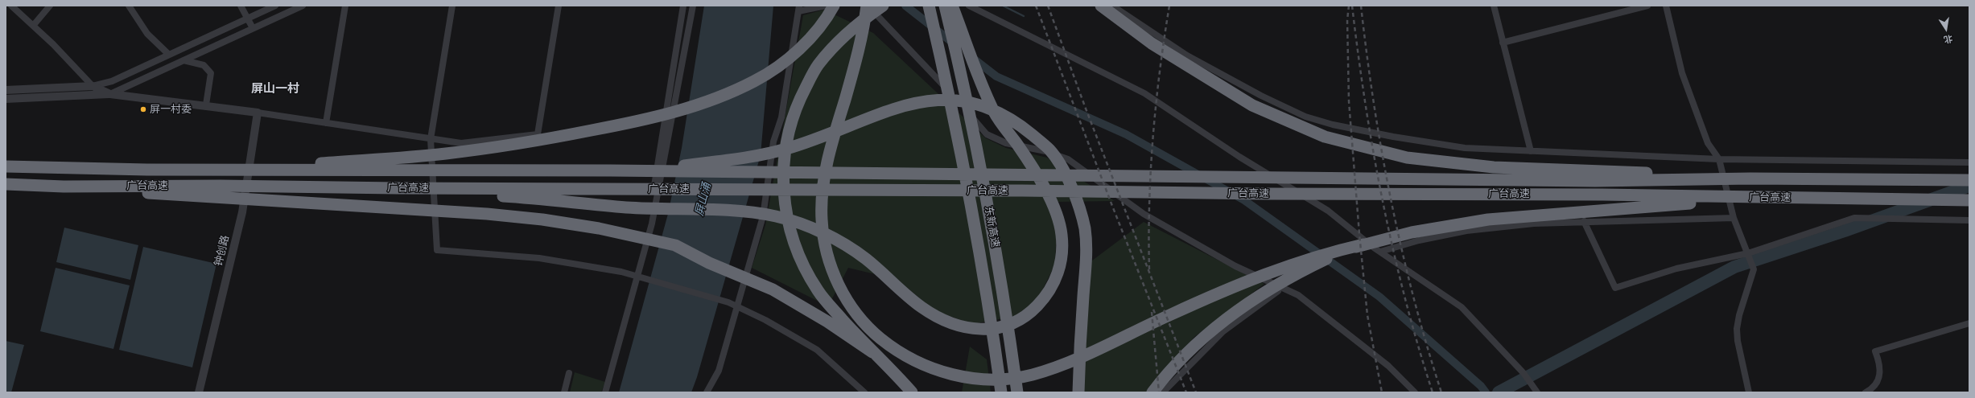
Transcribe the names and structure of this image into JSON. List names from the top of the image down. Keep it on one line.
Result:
{"streets":{"highway":["广台高速","东新高速"],"street":["钟创路"]},"districts":["屏山一村"],"water":["屏山涌"],"places":["屏一村委"],"north":"bottom"}
